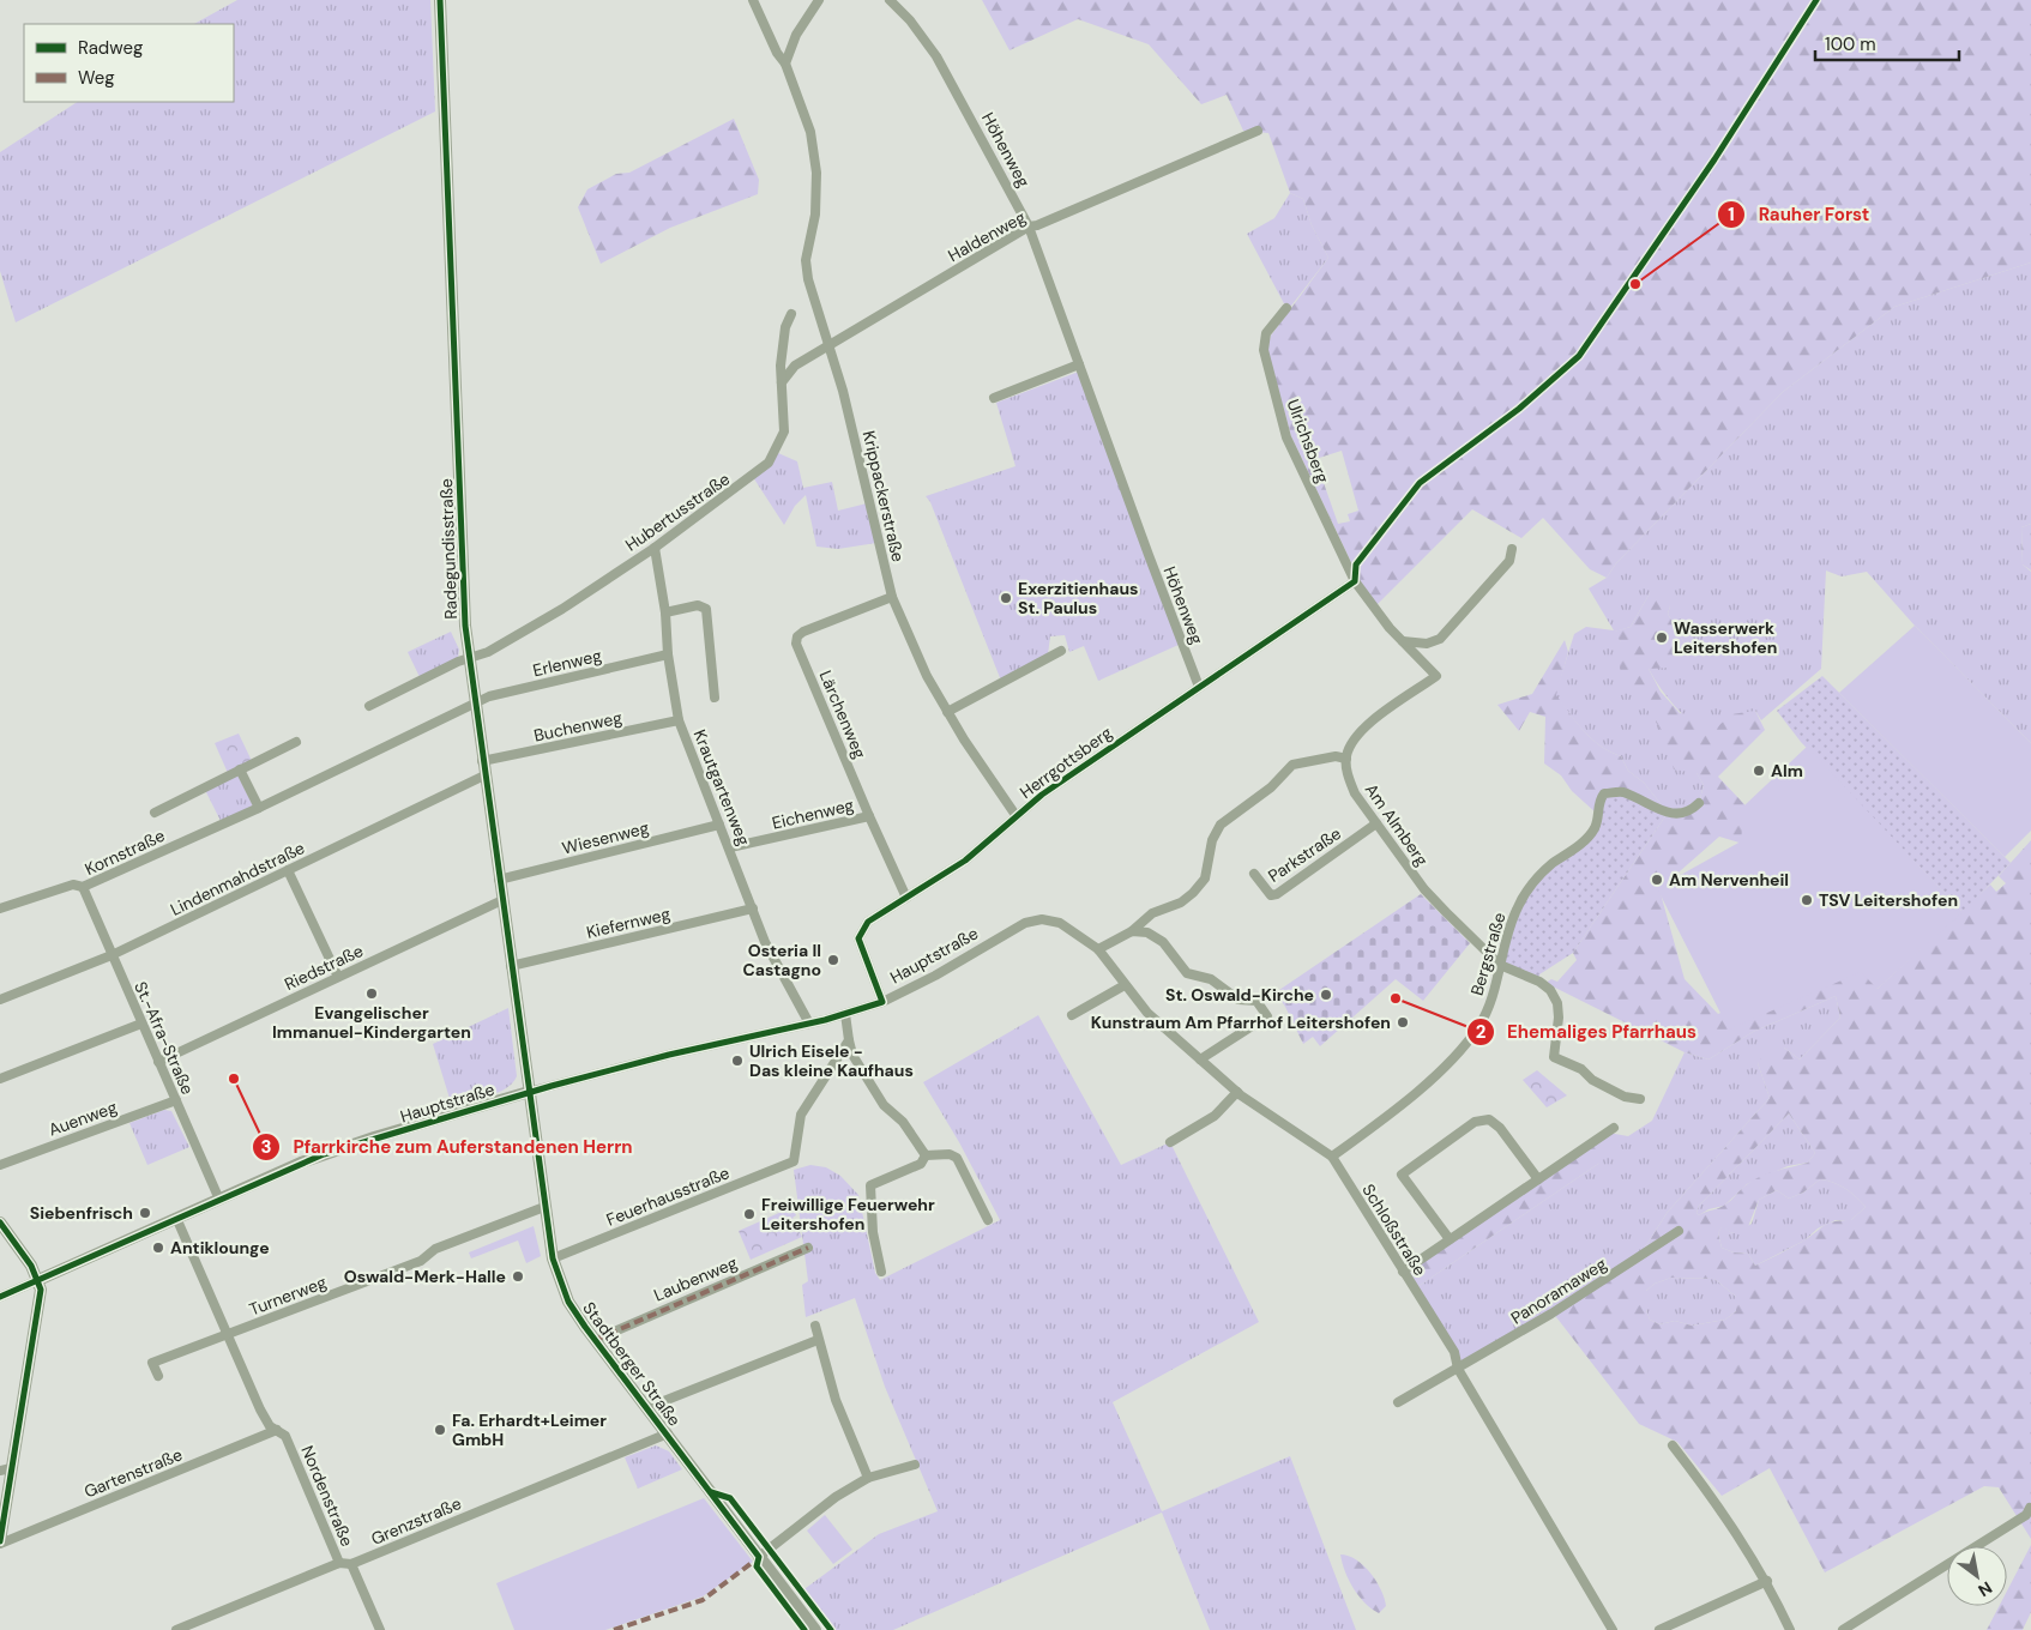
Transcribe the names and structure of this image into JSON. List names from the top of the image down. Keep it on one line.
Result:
{"streets":{"street":["Höhenweg","Haldenweg","Ulrichsberg","Krippackerstraße","Hubertusstraße","Radegundisstraße","Erlenweg","Lärchenweg","Buchenweg","Herrgottsberg","Krautgartenweg","Eichenweg","Am Almberg","Wiesenweg","Kornstraße","Parkstraße","Lindenmahdstraße","Kiefernweg","Bergstraße","Hauptstraße","Riedstraße","St.-Afra-Straße","Auenweg","Feuerhausstraße","Schloßstraße","Laubenweg","Panoramaweg","Turnerweg","Stadtberger Straße","Gartenstraße","Nordenstraße","Grenzstraße"]},"crossings":[["Höhenweg","Haldenweg"],["Höhenweg","Herrgottsberg"],["Haldenweg","Krippackerstraße"],["Haldenweg","Hubertusstraße"],["Ulrichsberg","Herrgottsberg"],["Krippackerstraße","Lärchenweg"],["Krippackerstraße","Herrgottsberg"],["Hubertusstraße","Radegundisstraße"],["Hubertusstraße","Krautgartenweg"],["Radegundisstraße","Erlenweg"],["Radegundisstraße","Buchenweg"],["Radegundisstraße","Wiesenweg"],["Radegundisstraße","Kornstraße"],["Radegundisstraße","Lindenmahdstraße"],["Radegundisstraße","Kiefernweg"],["Radegundisstraße","Hauptstraße"],["Radegundisstraße","Riedstraße"],["Radegundisstraße","Stadtberger Straße"],["Erlenweg","Krautgartenweg"],["Erlenweg","Kornstraße"],["Lärchenweg","Herrgottsberg"],["Lärchenweg","Eichenweg"],["Buchenweg","Krautgartenweg"],["Herrgottsberg","Hauptstraße"],["Krautgartenweg","Eichenweg"],["Krautgartenweg","Wiesenweg"],["Krautgartenweg","Kiefernweg"],["Krautgartenweg","Hauptstraße"],["Am Almberg","Parkstraße"],["Am Almberg","Bergstraße"],["Kornstraße","St.-Afra-Straße"],["Lindenmahdstraße","St.-Afra-Straße"],["Bergstraße","Schloßstraße"],["Hauptstraße","St.-Afra-Straße"],["Hauptstraße","Schloßstraße"],["Hauptstraße","Stadtberger Straße"],["Hauptstraße","Nordenstraße"],["Riedstraße","St.-Afra-Straße"],["St.-Afra-Straße","Auenweg"],["Feuerhausstraße","Stadtberger Straße"],["Schloßstraße","Panoramaweg"],["Laubenweg","Stadtberger Straße"],["Turnerweg","Stadtberger Straße"],["Turnerweg","Nordenstraße"],["Stadtberger Straße","Grenzstraße"],["Gartenstraße","Nordenstraße"],["Nordenstraße","Grenzstraße"]],"places":["Rauher Forst","Exerzitienhaus St. Paulus","Wasserwerk Leitershofen","Alm","Am Nervenheil","TSV Leitershofen","Osteria Il Castagno","Evangelischer Immanuel-Kindergarten","St. Oswald-Kirche","Ehemaliges Pfarrhaus","Kunstraum Am Pfarrhof Leitershofen","Ulrich Eisele - Das kleine Kaufhaus","Pfarrkirche zum Auferstandenen Herrn","Siebenfrisch","Freiwillige Feuerwehr Leitershofen","Antiklounge","Oswald-Merk-Halle","Fa. Erhardt+Leimer GmbH"],"legend":["Radweg","Weg"],"scale_bar":"100 m","north":"bottom right"}
